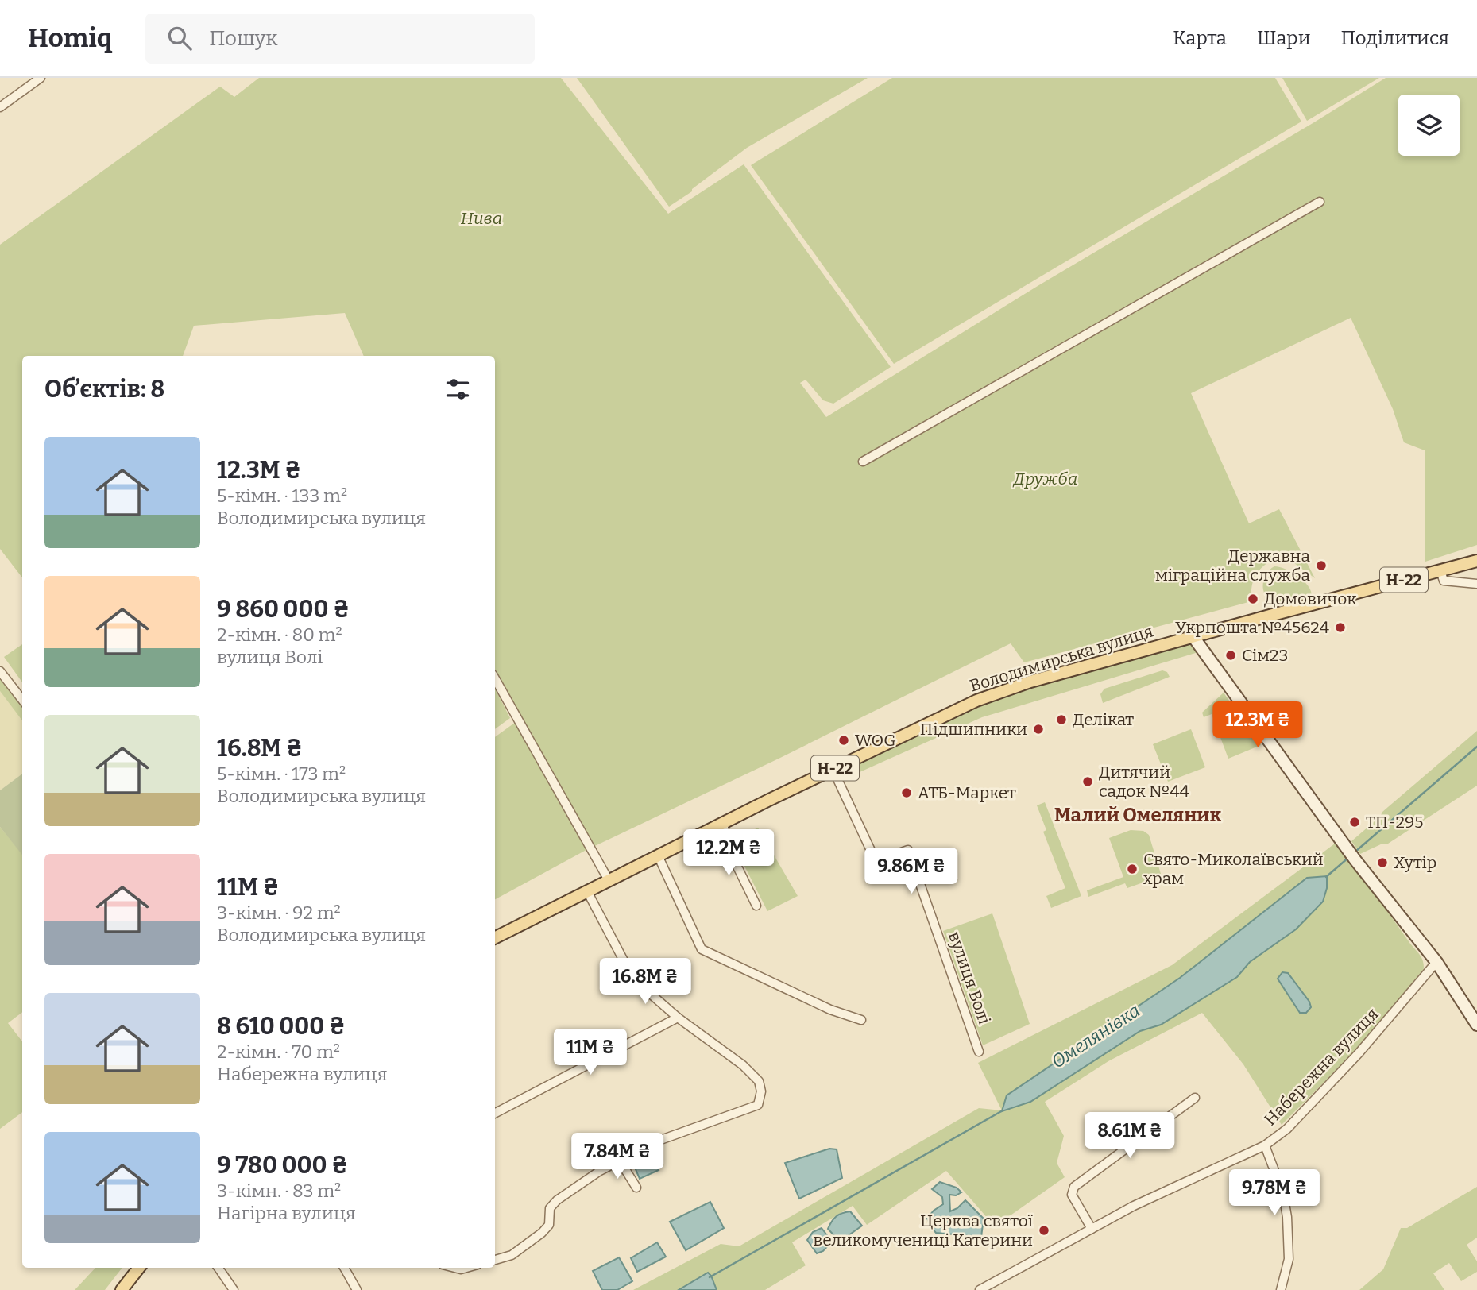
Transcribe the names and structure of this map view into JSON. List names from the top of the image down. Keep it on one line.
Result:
{"streets":{"main road":["Н-22","Володимирська вулиця"],"street":["вулиця Волі","Набережна вулиця"]},"crossings":[["Володимирська вулиця","вулиця Волі"]],"districts":["Малий Омеляник"],"water":["Омелянівка"],"parks":["Нива","Дружба"],"places":["Державна міграційна служба","Домовичок","Укрпошта №45624","Сім23","Делікат","Підшипники","WOG","Дитячий садок №44","АТБ-Маркет","ТП-295","Хутір","Свято-Миколаївський храм","Церква святої великомучениці Катерини"],"page":{"header":"Homiq","search":"Пошук","nav":["Карта","Шари","Поділитися"],"heading":"Об’єктів: 8","list":[{"name":"12.3M ₴","note":"5-кімн. · 133 m² · Володимирська вулиця"},{"name":"9 860 000 ₴","note":"2-кімн. · 80 m² · вулиця Волі"},{"name":"16.8M ₴","note":"5-кімн. · 173 m² · Володимирська вулиця"},{"name":"11M ₴","note":"3-кімн. · 92 m² · Володимирська вулиця"},{"name":"8 610 000 ₴","note":"2-кімн. · 70 m² · Набережна вулиця"},{"name":"9 780 000 ₴","note":"3-кімн. · 83 m² · Нагірна вулиця"}],"price":["12.3M ₴","12.2M ₴","9.86M ₴","16.8M ₴","11M ₴","8.61M ₴","7.84M ₴","9.78M ₴"]}}
